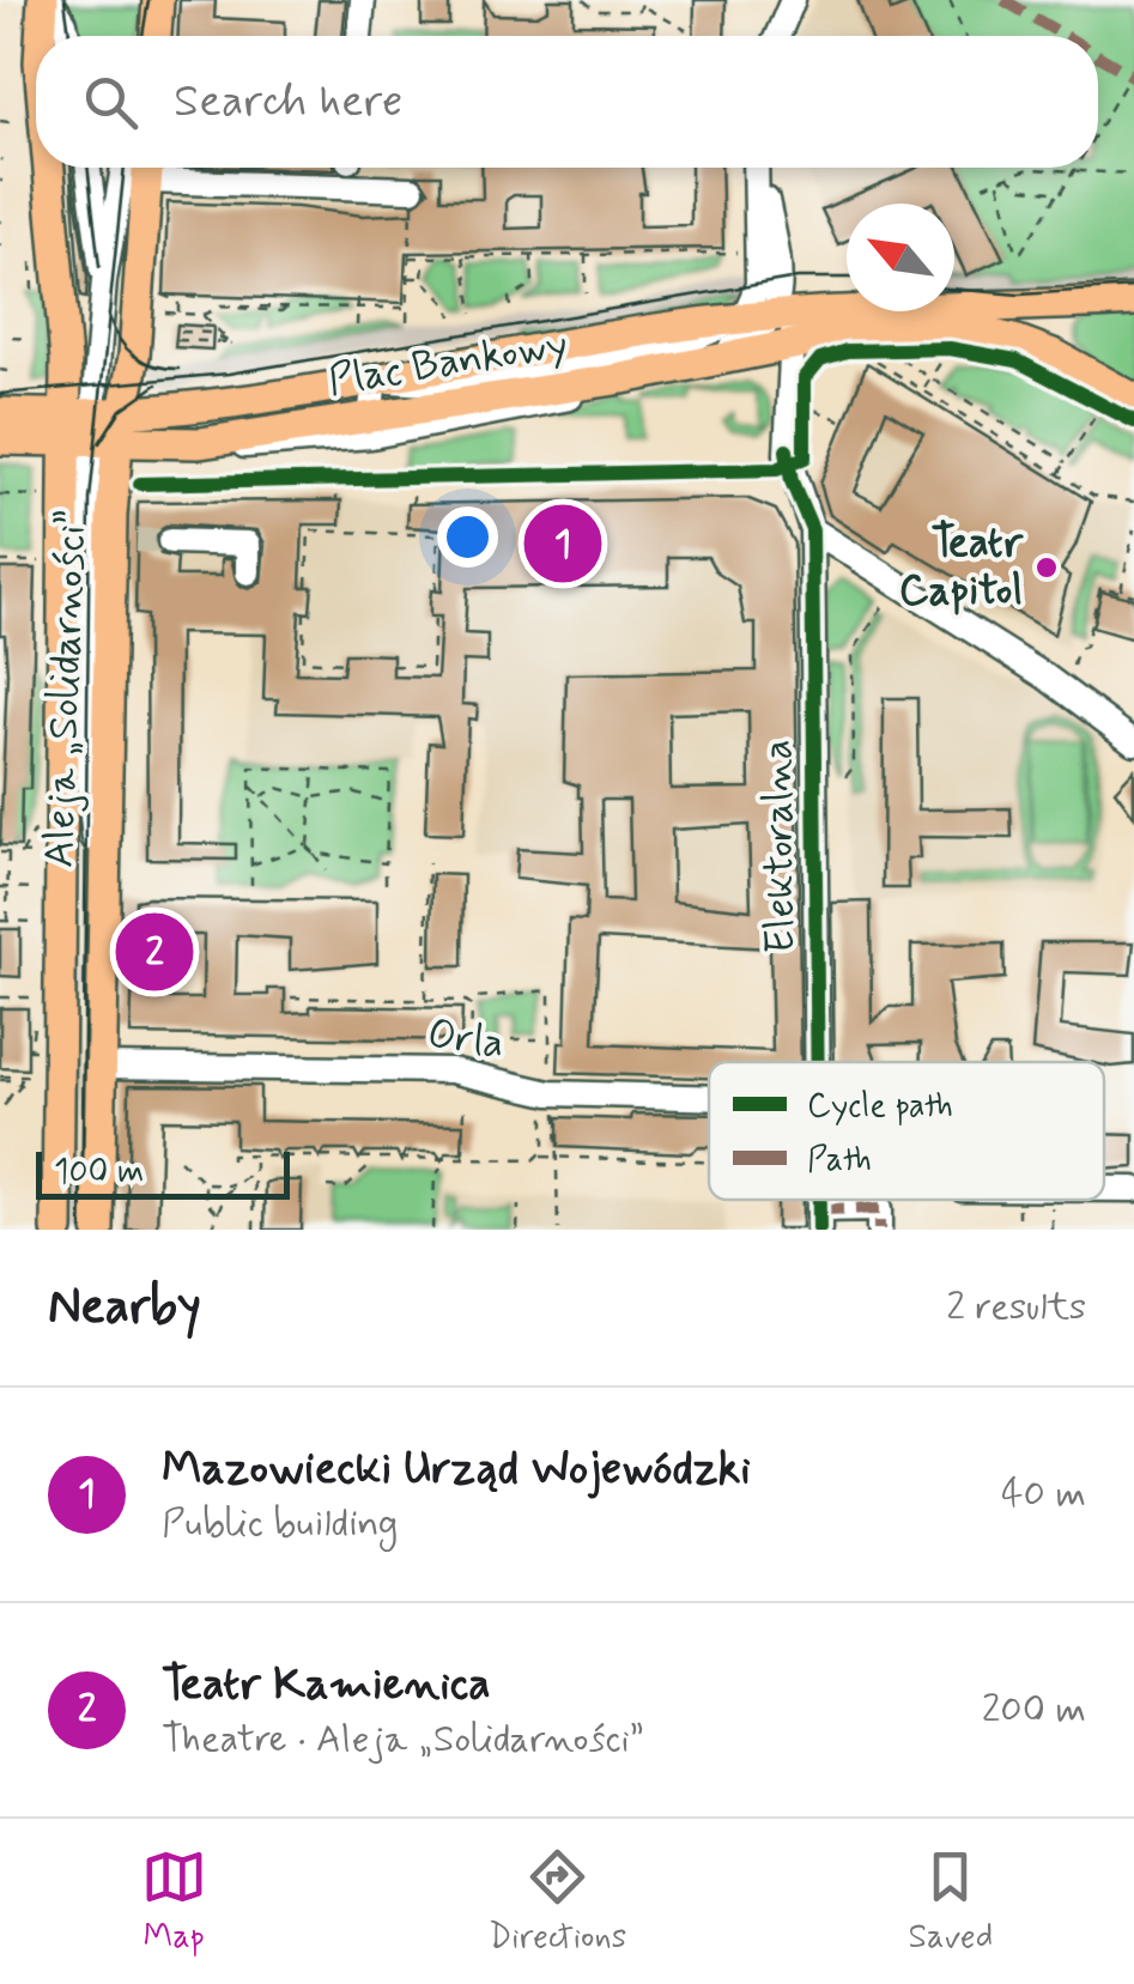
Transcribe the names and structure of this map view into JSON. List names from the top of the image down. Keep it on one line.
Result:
{"streets":{"main road":["Plac Bankowy","Aleja „Solidarności”"],"street":["Elektoralna","Orla"]},"crossings":[["Plac Bankowy","Aleja „Solidarności”"],["Plac Bankowy","Elektoralna"],["Aleja „Solidarności”","Orla"]],"places":["Teatr Capitol"],"legend":["Cycle path","Path"],"scale_bar":"100 m","north":"top left","page":{"search":"Search here","pins":["1","2"],"scale":"100 m","heading":["Nearby","2 results"],"list":[{"mark":"1","name":"Mazowiecki Urząd Wojewódzki","note":"Public building","value":"40 m"},{"mark":"2","name":"Teatr Kamienica","note":"Theatre · Aleja „Solidarności”","value":"200 m"}],"nav":["Map","Directions","Saved"]}}
